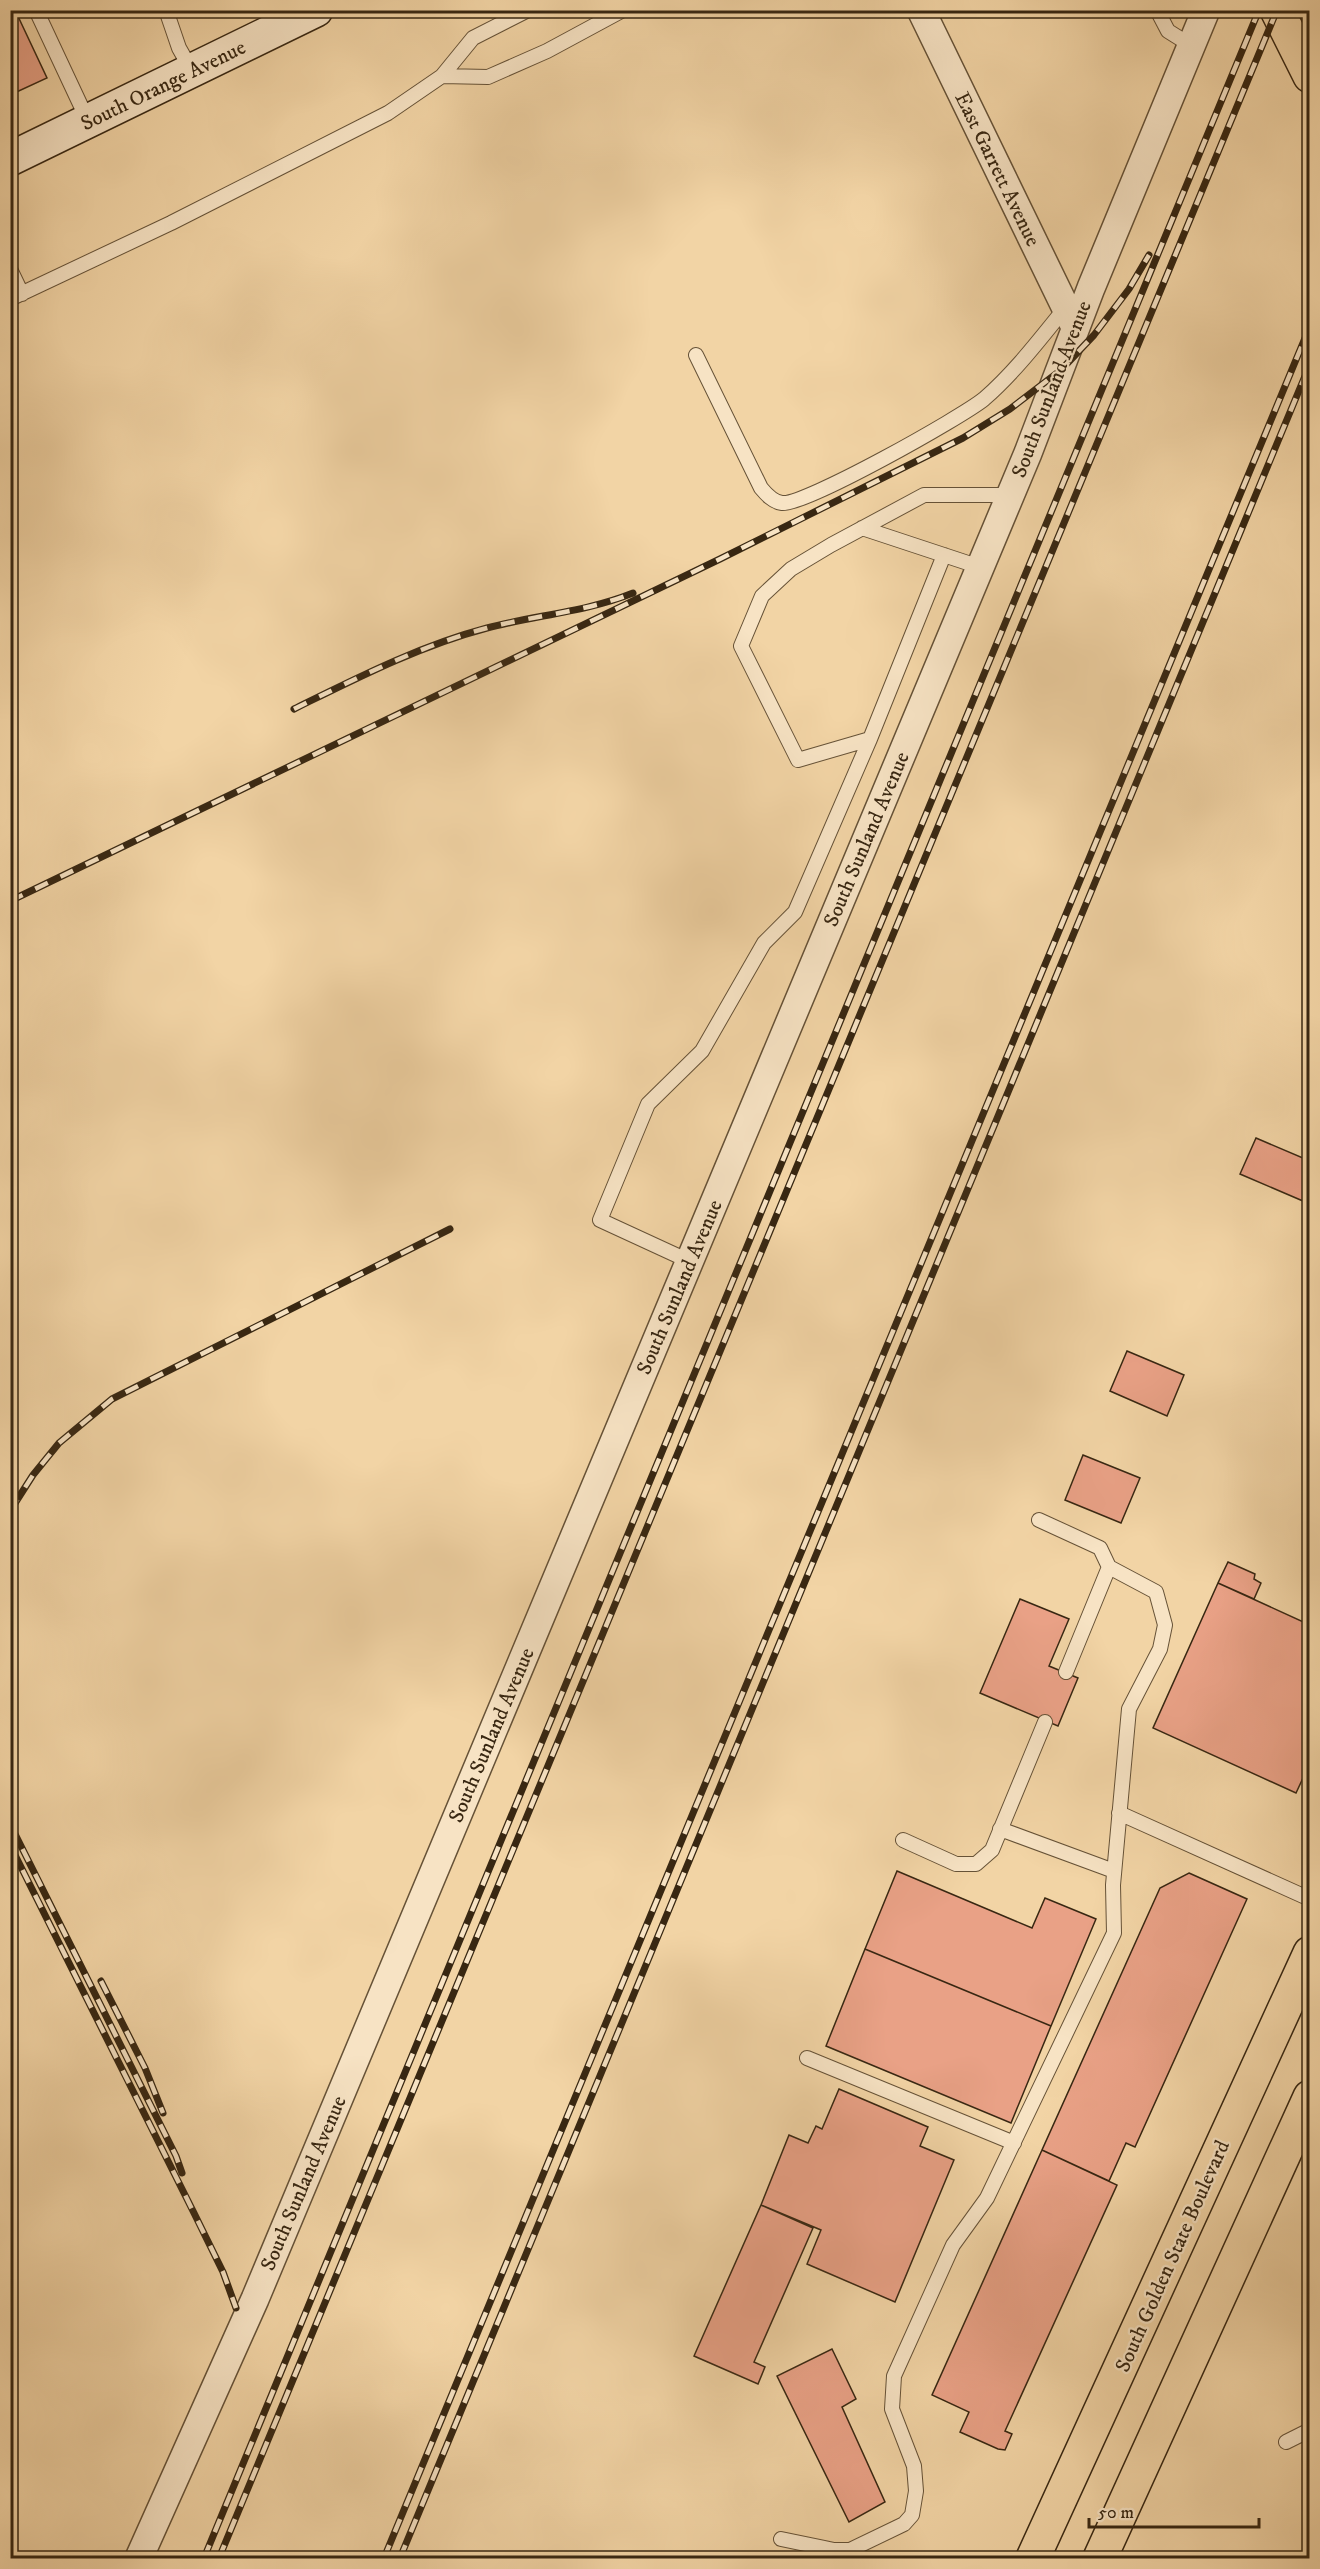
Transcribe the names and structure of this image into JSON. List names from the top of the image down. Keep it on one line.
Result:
{"streets":{"main road":["South Golden State Boulevard"],"street":["South Orange Avenue","East Garrett Avenue","South Sunland Avenue"]},"crossings":[["East Garrett Avenue","South Sunland Avenue"]],"scale_bar":"50 m"}
